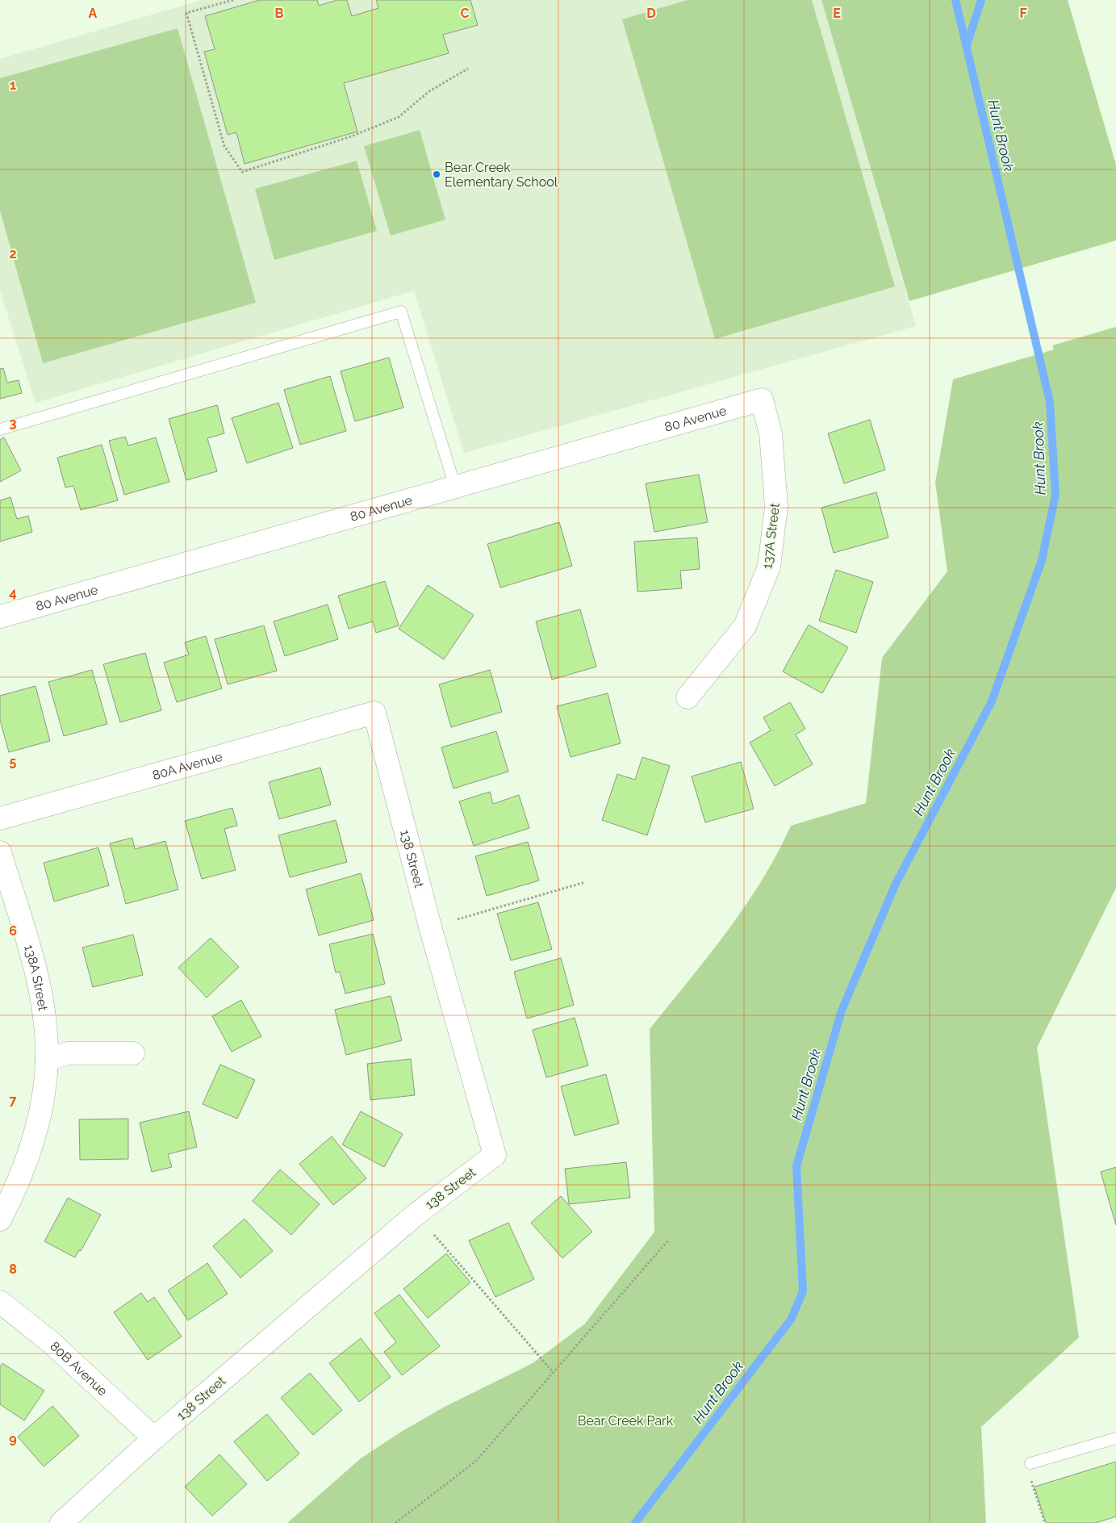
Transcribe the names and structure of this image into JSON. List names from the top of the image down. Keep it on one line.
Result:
{"streets":{"street":["80 Avenue","137A Street","80A Avenue","138 Street","138A Street","80B Avenue"]},"crossings":[["80 Avenue","137A Street"],["80A Avenue","138 Street"],["138 Street","80B Avenue"]],"water":["Hunt Brook"],"parks":["Bear Creek Park"],"places":["Bear Creek Elementary School"],"grid":{"columns":["A","B","C","D","E","F"],"rows":["1","2","3","4","5","6","7","8","9"]}}
